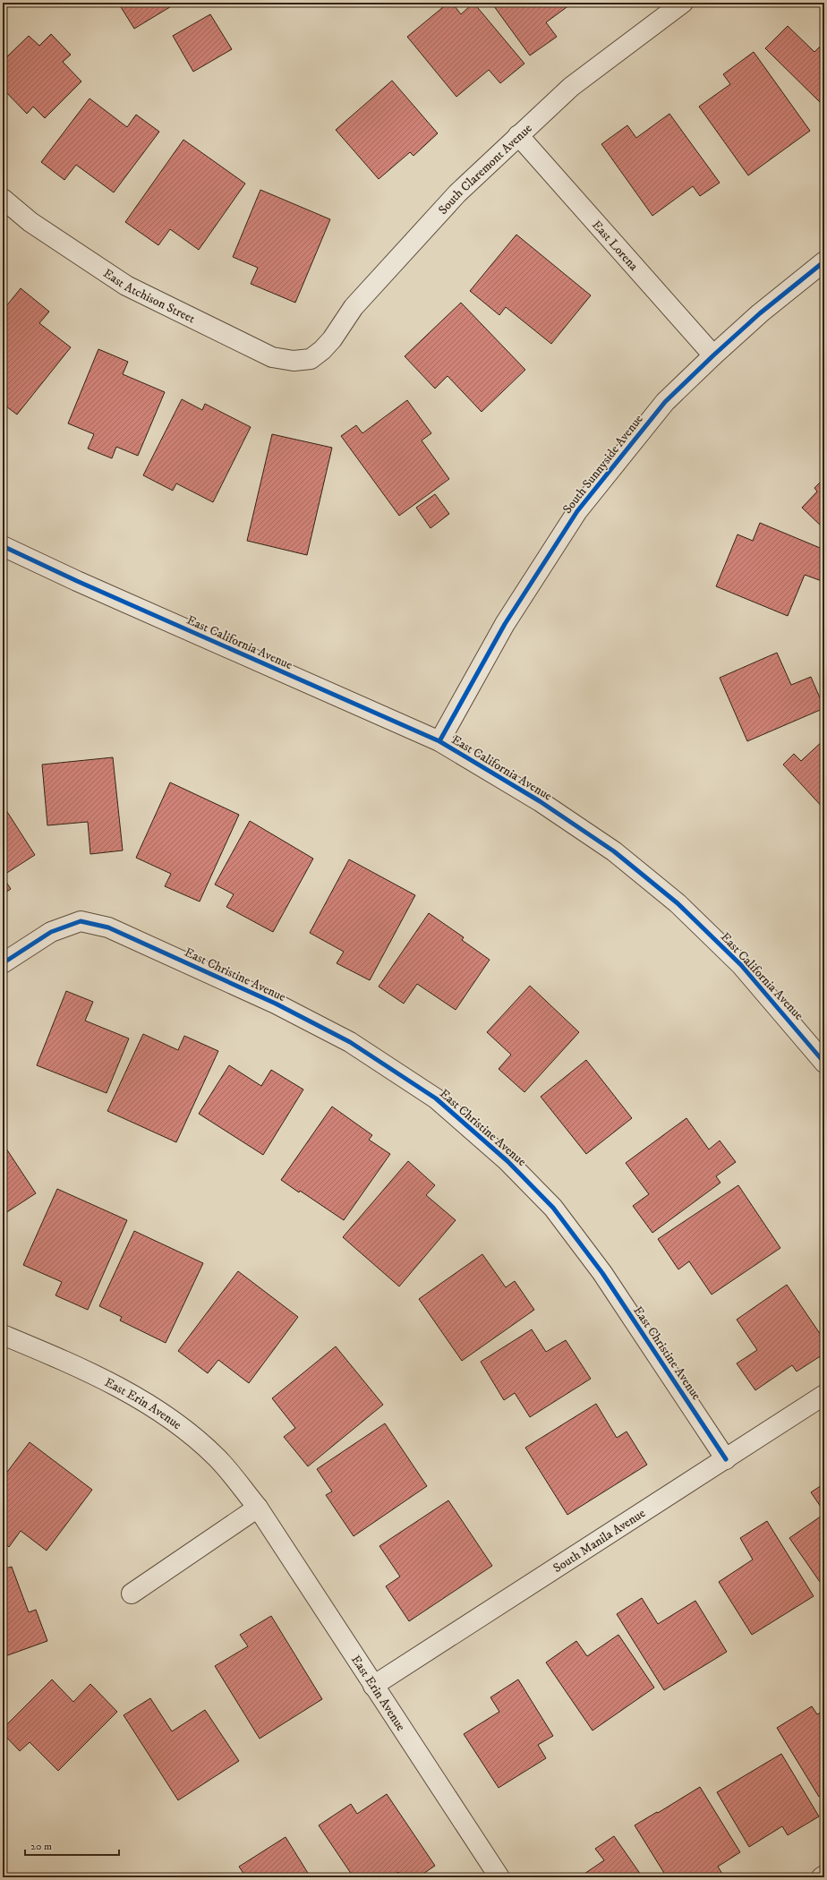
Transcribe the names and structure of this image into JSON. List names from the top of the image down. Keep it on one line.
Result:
{"streets":{"street":["South Claremont Avenue","East Lorena","East Atchison Street","South Sunnyside Avenue","East California Avenue","East Christine Avenue","East Erin Avenue","South Manila Avenue"]},"crossings":[["South Claremont Avenue","East Lorena"],["South Claremont Avenue","East Atchison Street"],["East Lorena","South Sunnyside Avenue"],["South Sunnyside Avenue","East California Avenue"],["East Christine Avenue","South Manila Avenue"],["East Erin Avenue","South Manila Avenue"]],"scale_bar":"20 m"}
